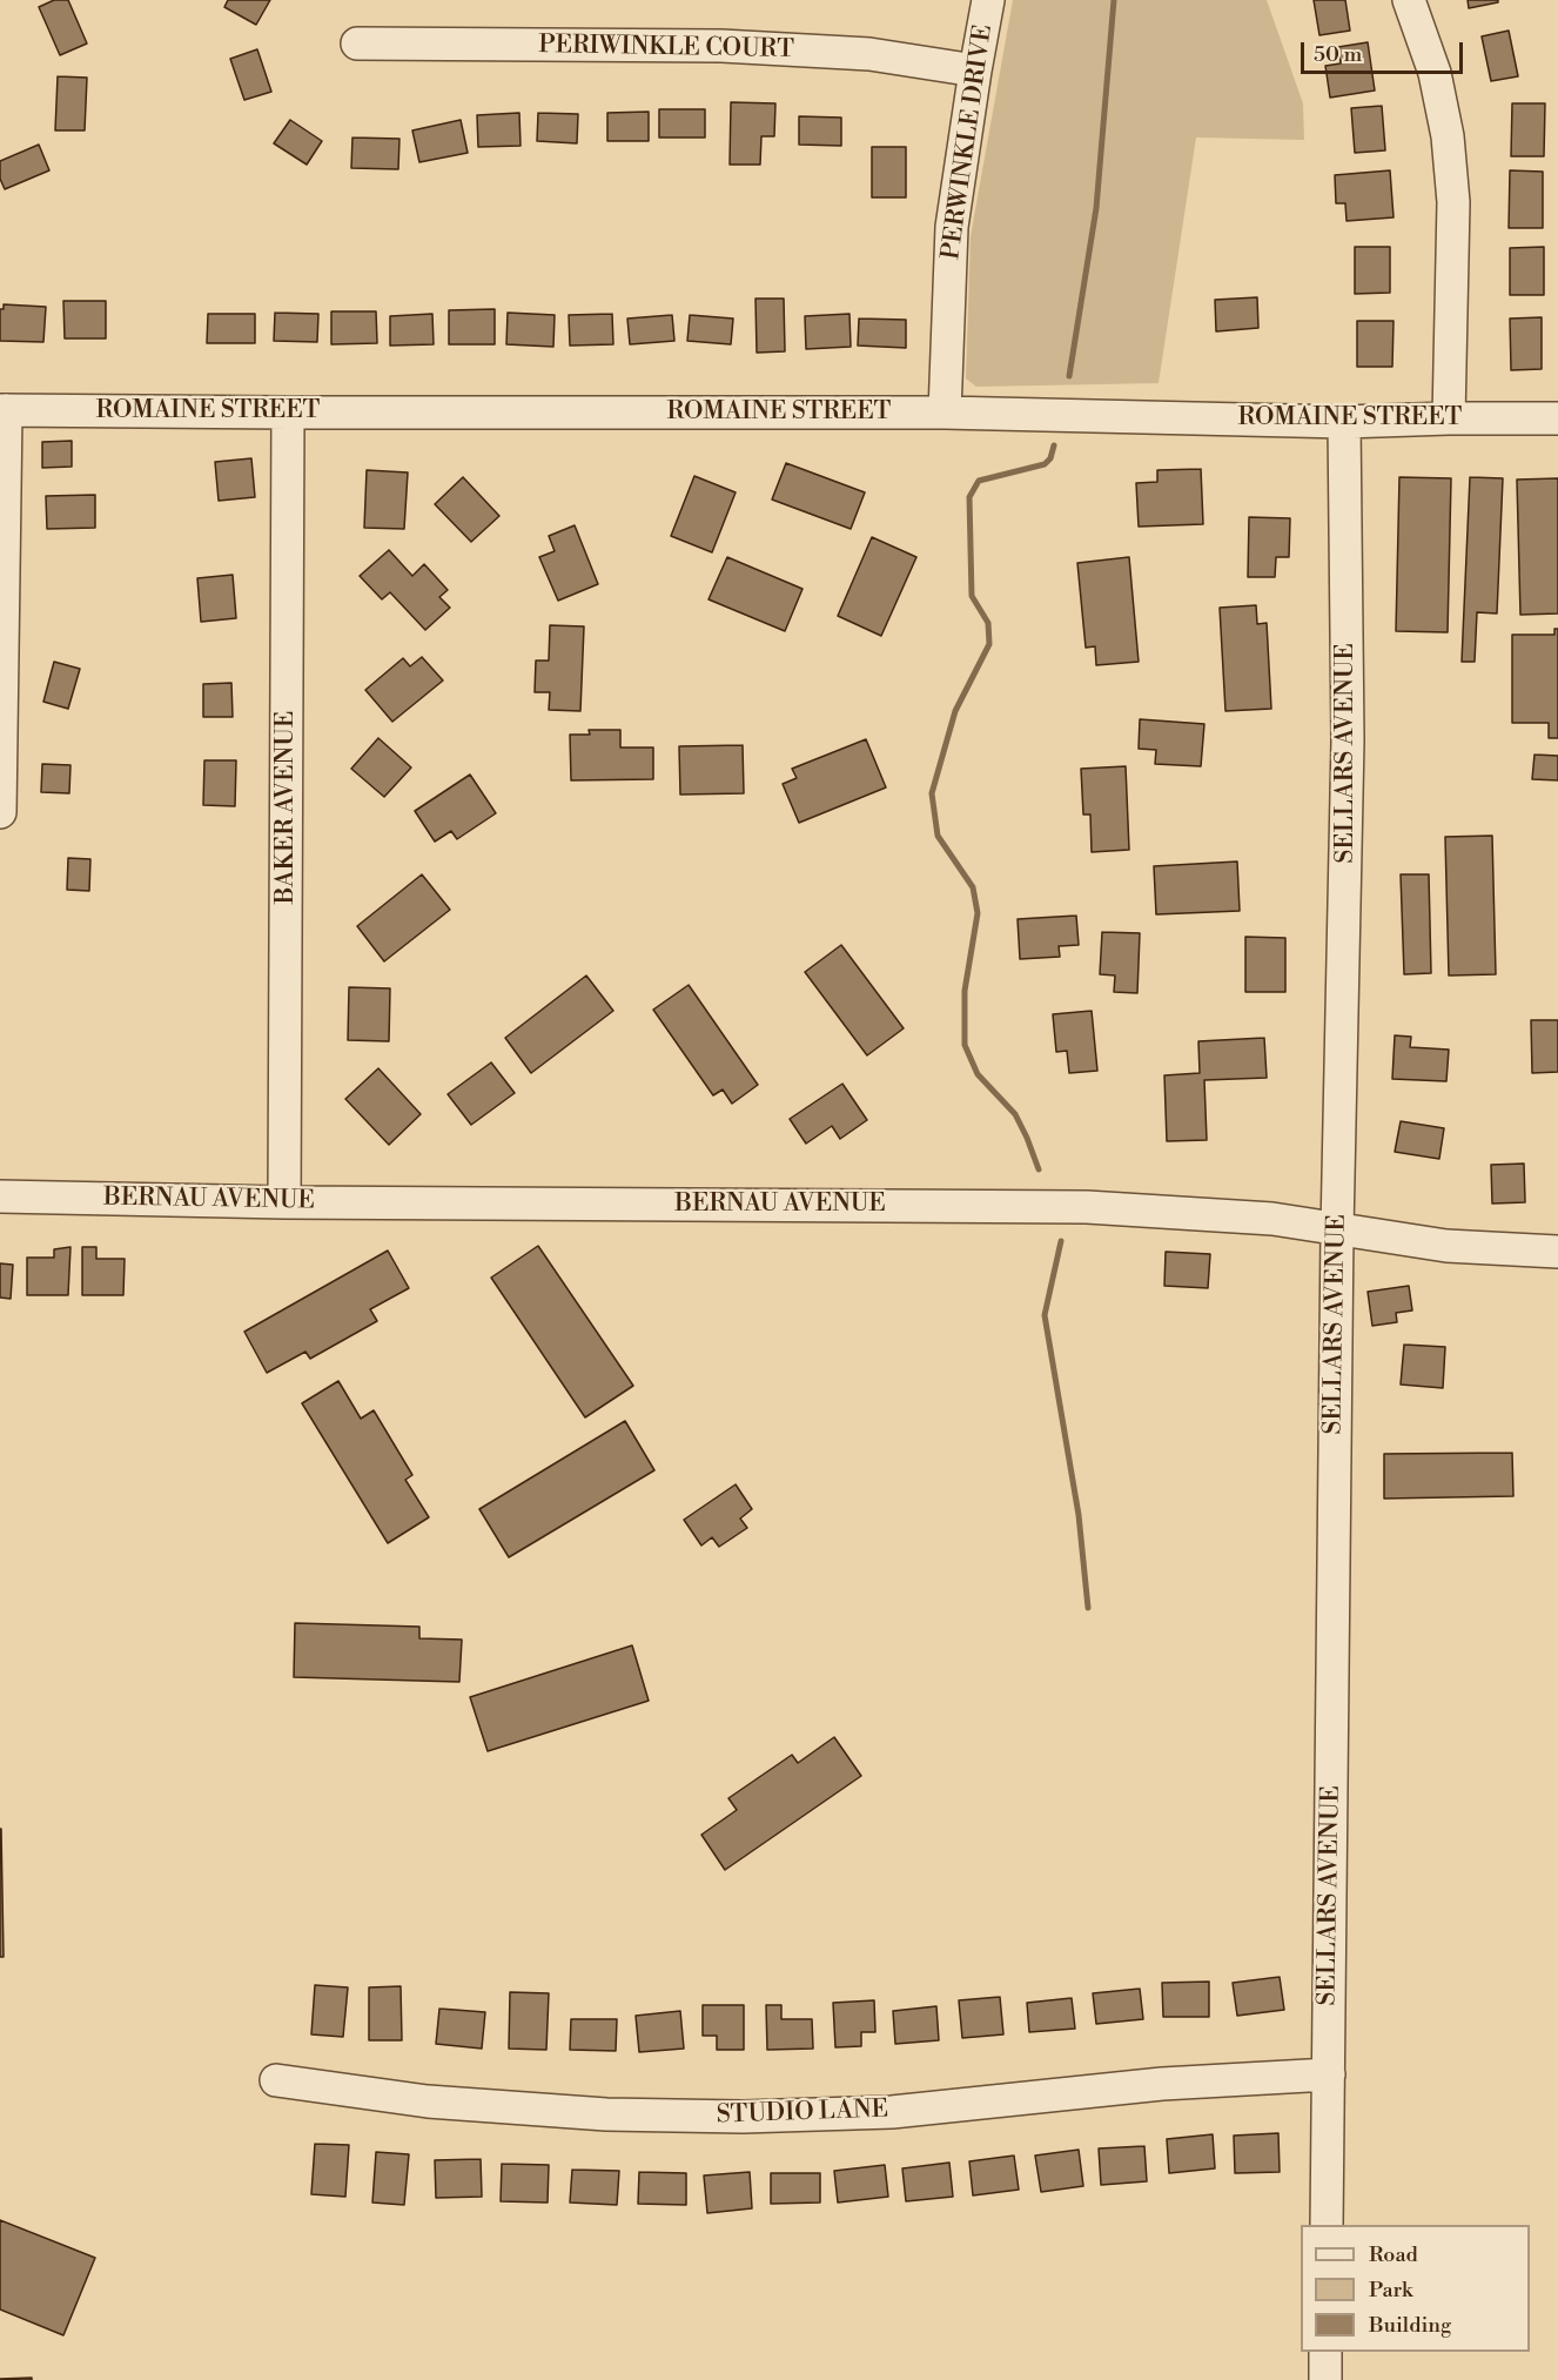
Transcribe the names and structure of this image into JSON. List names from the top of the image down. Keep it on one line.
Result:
{"streets":{"street":["PERIWINKLE COURT","PERWINKLE DRIVE","ROMAINE STREET","SELLARS AVENUE","BAKER AVENUE","BERNAU AVENUE","STUDIO LANE"]},"crossings":[["PERIWINKLE COURT","PERWINKLE DRIVE"],["PERWINKLE DRIVE","ROMAINE STREET"],["ROMAINE STREET","SELLARS AVENUE"],["ROMAINE STREET","BAKER AVENUE"],["SELLARS AVENUE","BERNAU AVENUE"],["SELLARS AVENUE","STUDIO LANE"],["BAKER AVENUE","BERNAU AVENUE"]],"legend":["Road","Park","Building"],"scale_bar":"50 m"}
